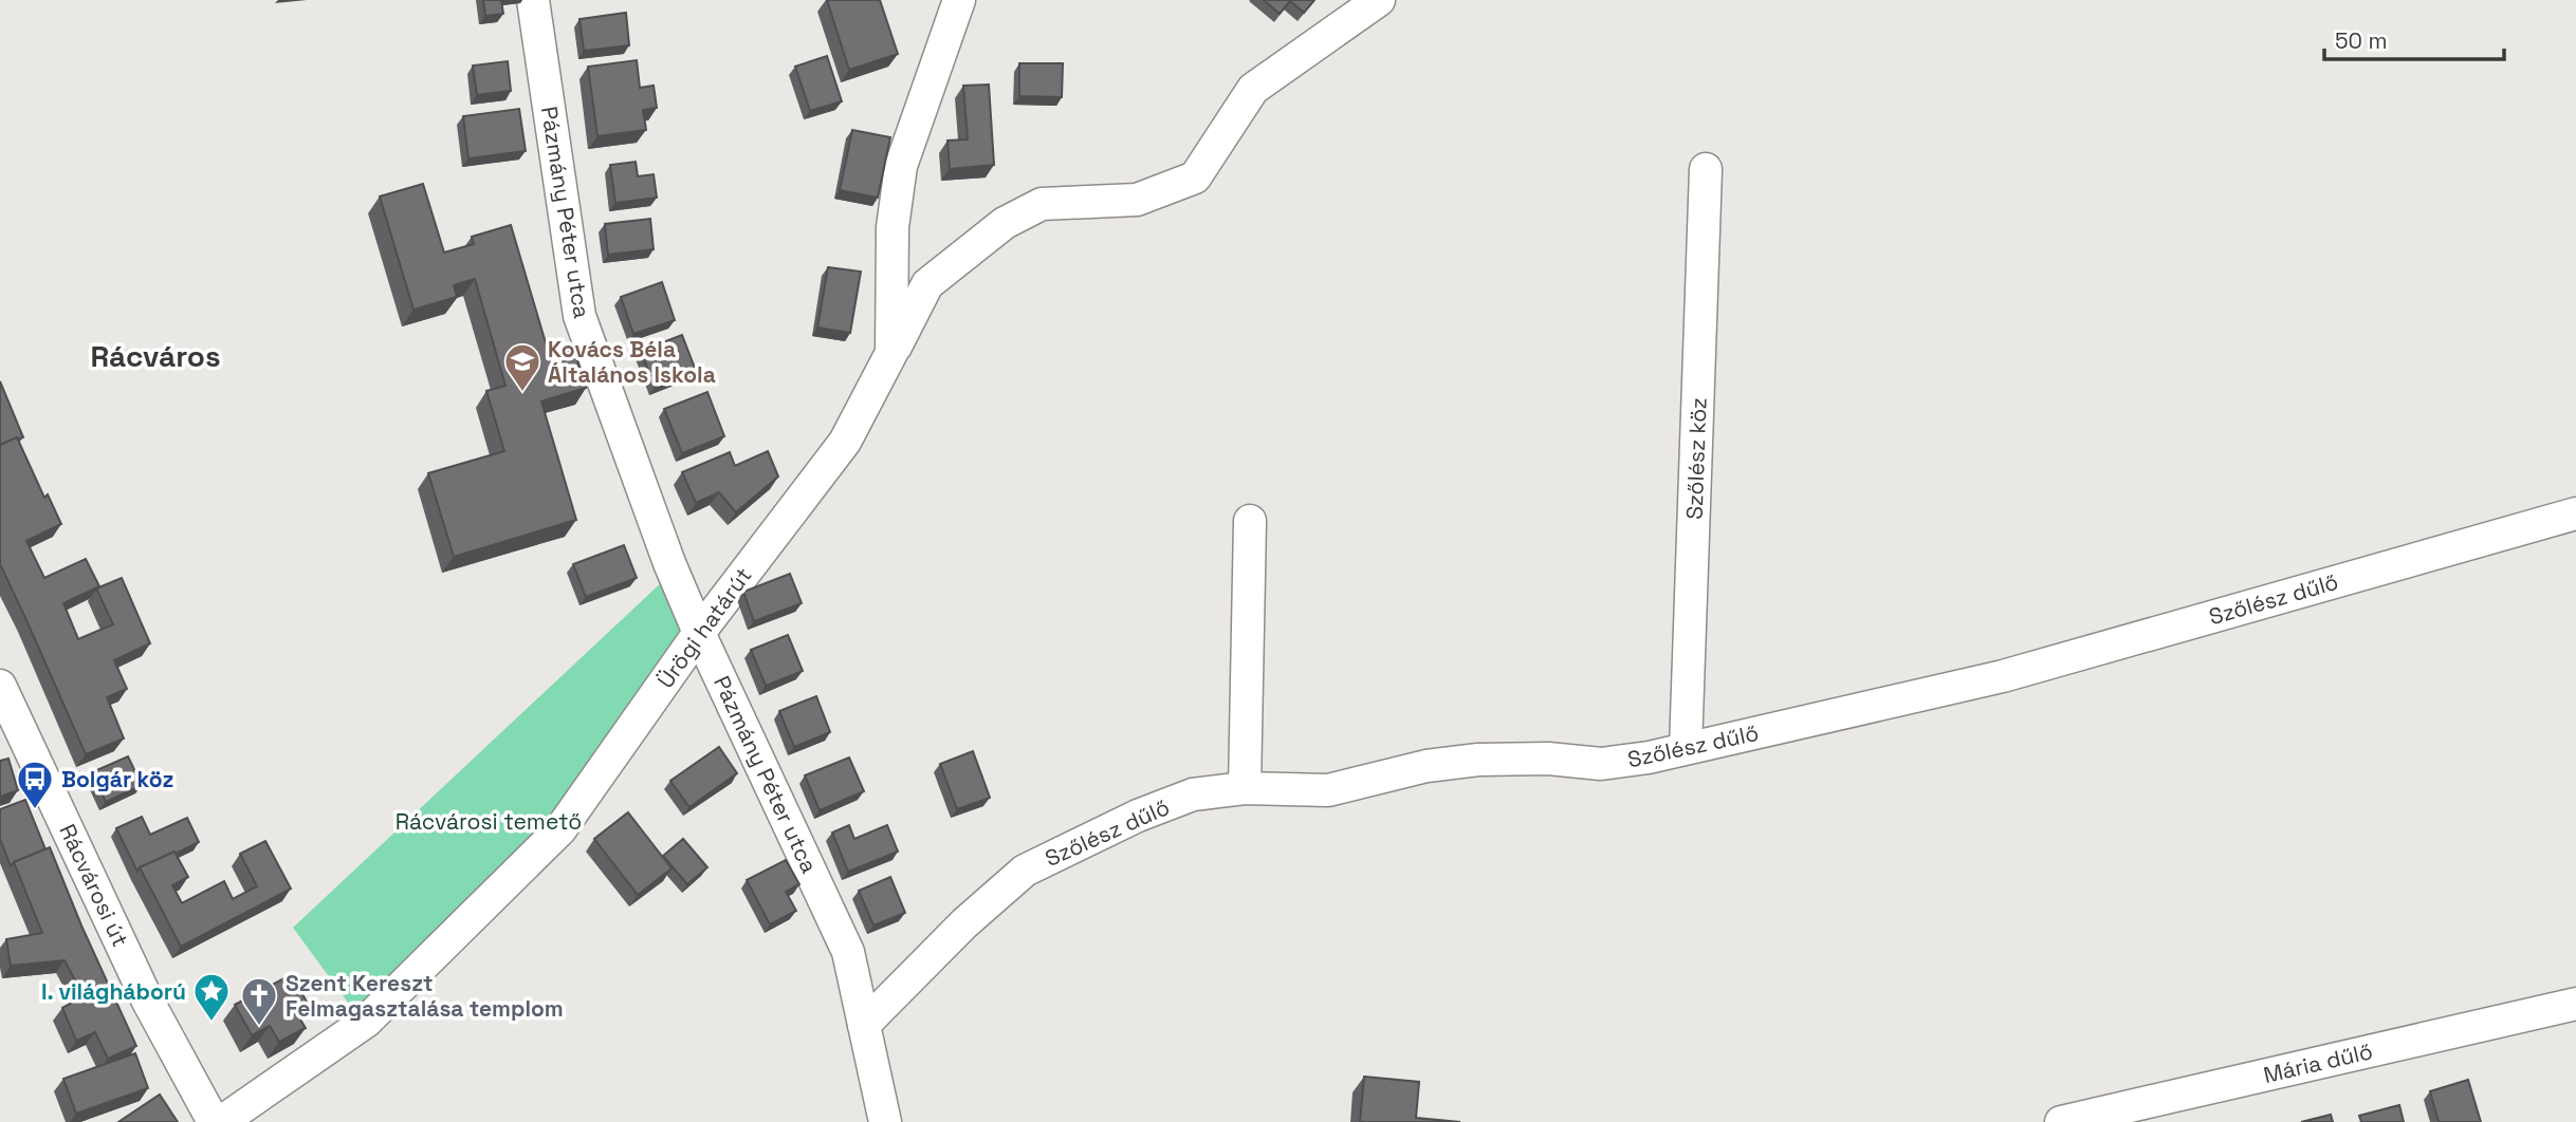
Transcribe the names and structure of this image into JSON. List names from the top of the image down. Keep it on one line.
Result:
{"streets":{"street":["Pázmány Péter utca","Szőlész köz","Szőlész dűlő","Ürögi határút","Rácvárosi út","Mária dűlő"]},"crossings":[["Pázmány Péter utca","Szőlész dűlő"],["Pázmány Péter utca","Ürögi határút"],["Szőlész köz","Szőlész dűlő"]],"districts":["Rácváros"],"parks":["Rácvárosi temető"],"places":{"school or university":["Kovács Béla Általános Iskola"],"bus stop":["Bolgár köz"],"place":["I. világháború"],"church":["Szent Kereszt Felmagasztalása templom"]},"scale_bar":"50 m"}
